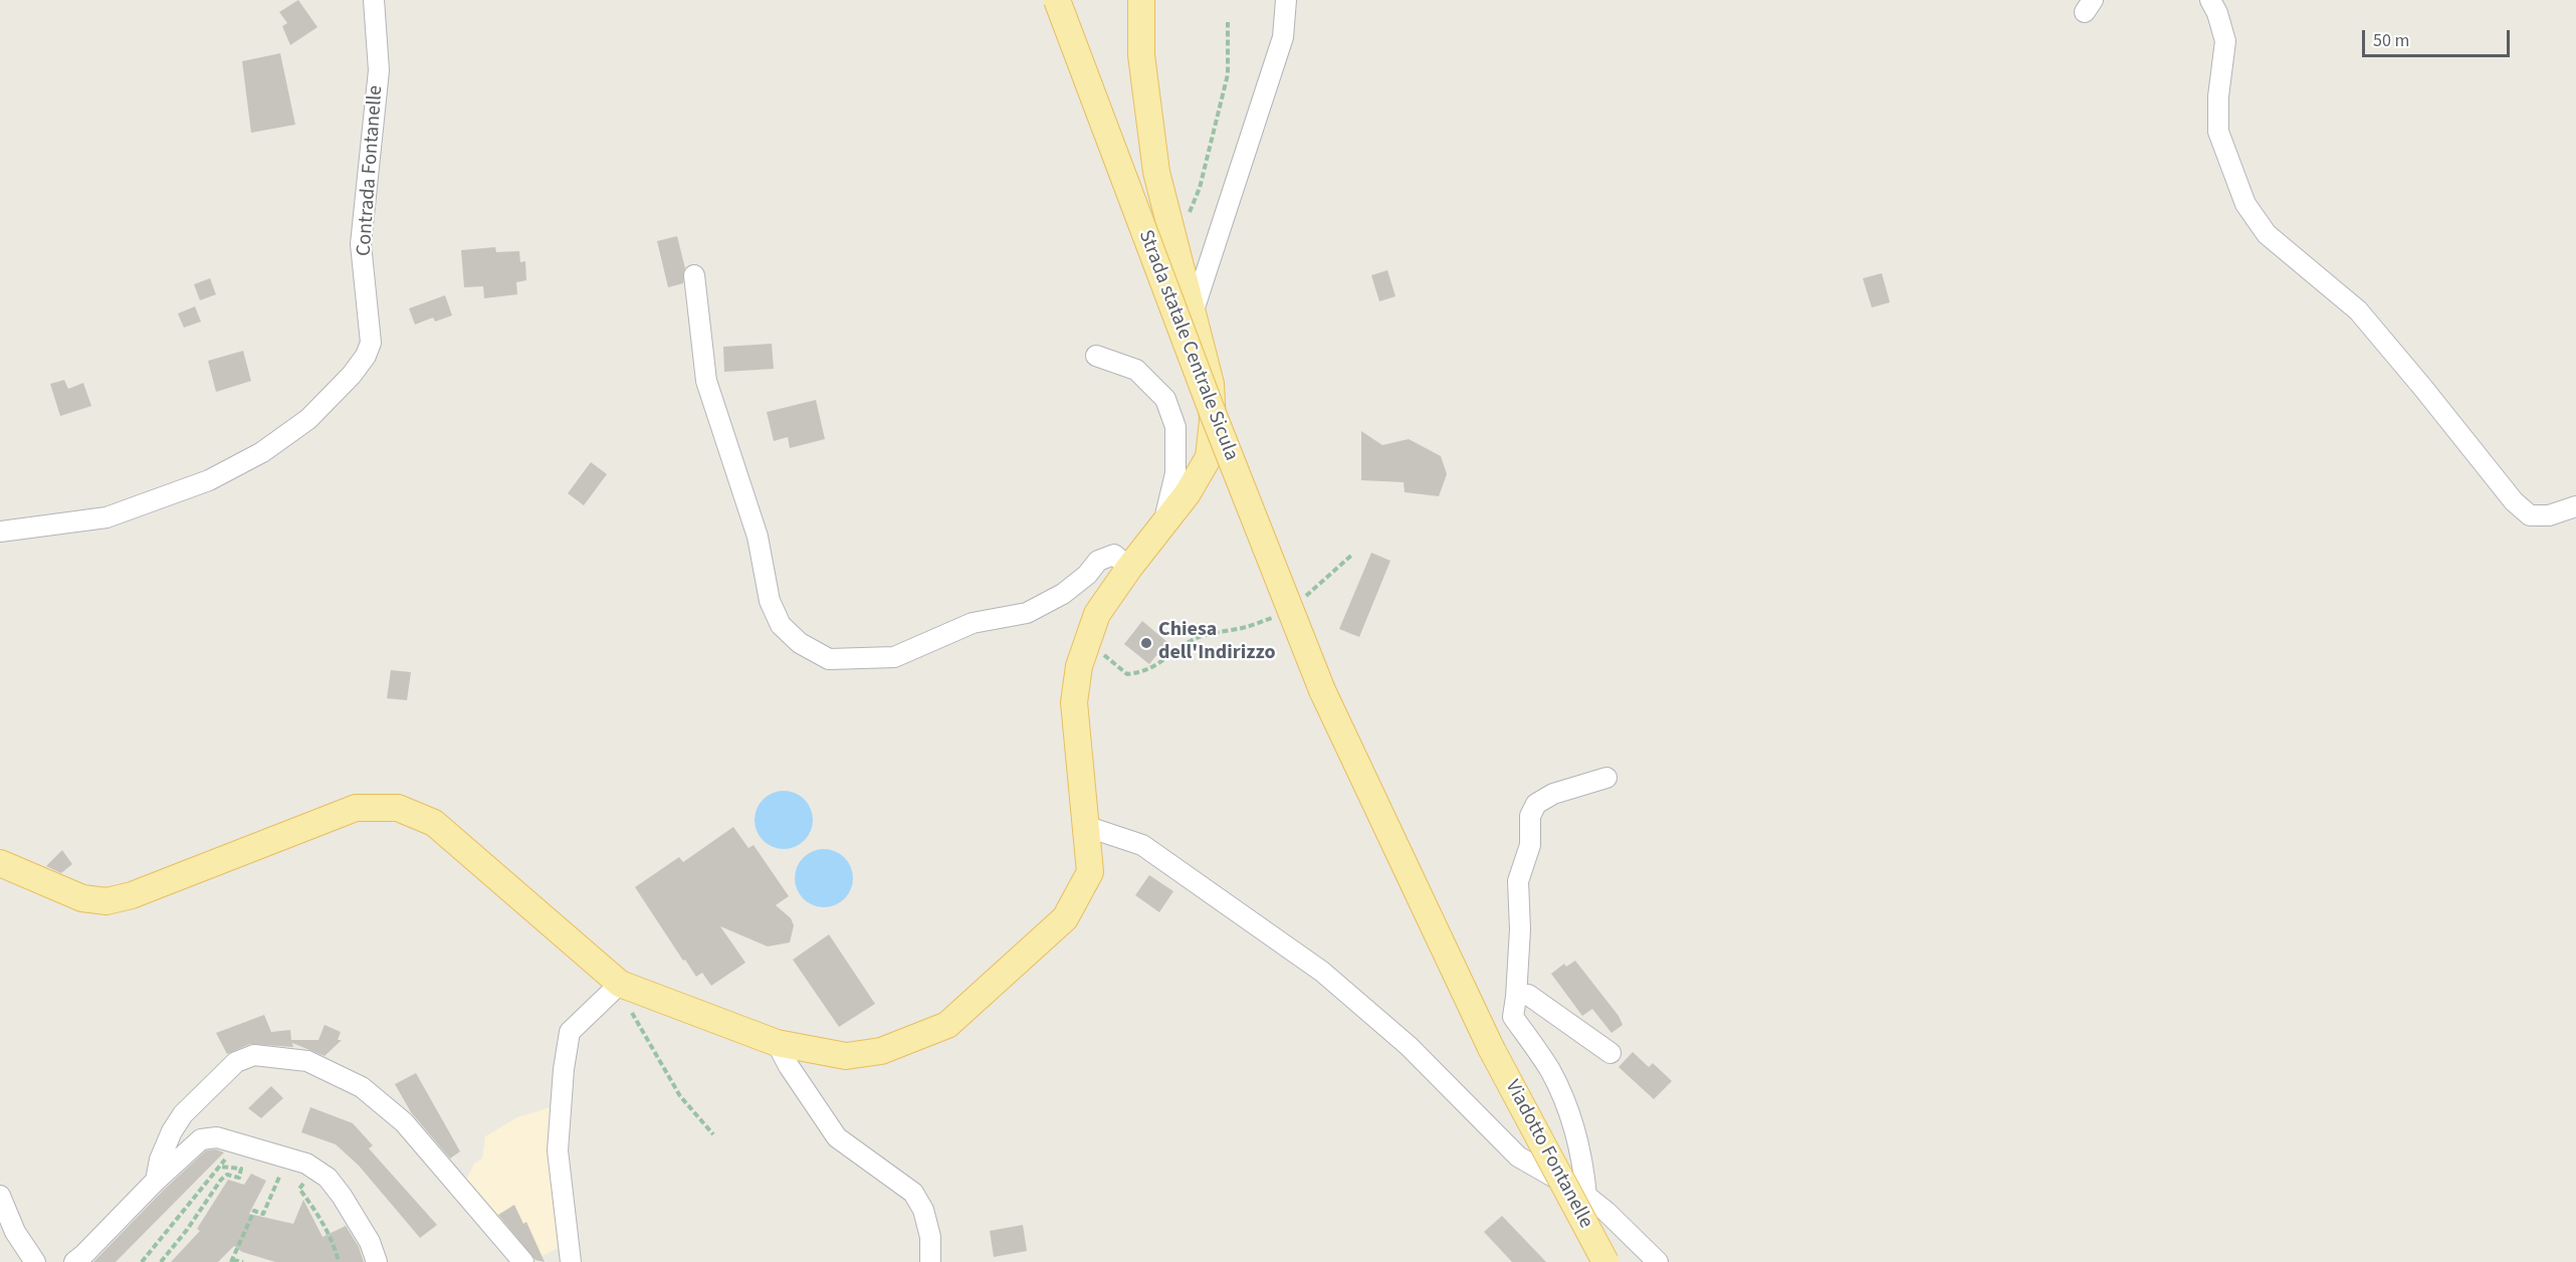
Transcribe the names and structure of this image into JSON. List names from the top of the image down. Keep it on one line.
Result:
{"streets":{"main road":["Strada statale Centrale Sicula","Viadotto Fontanelle"],"street":["Contrada Fontanelle"]},"crossings":[["Strada statale Centrale Sicula","Viadotto Fontanelle"]],"places":["Chiesa dell'Indirizzo"],"scale_bar":"50 m"}
